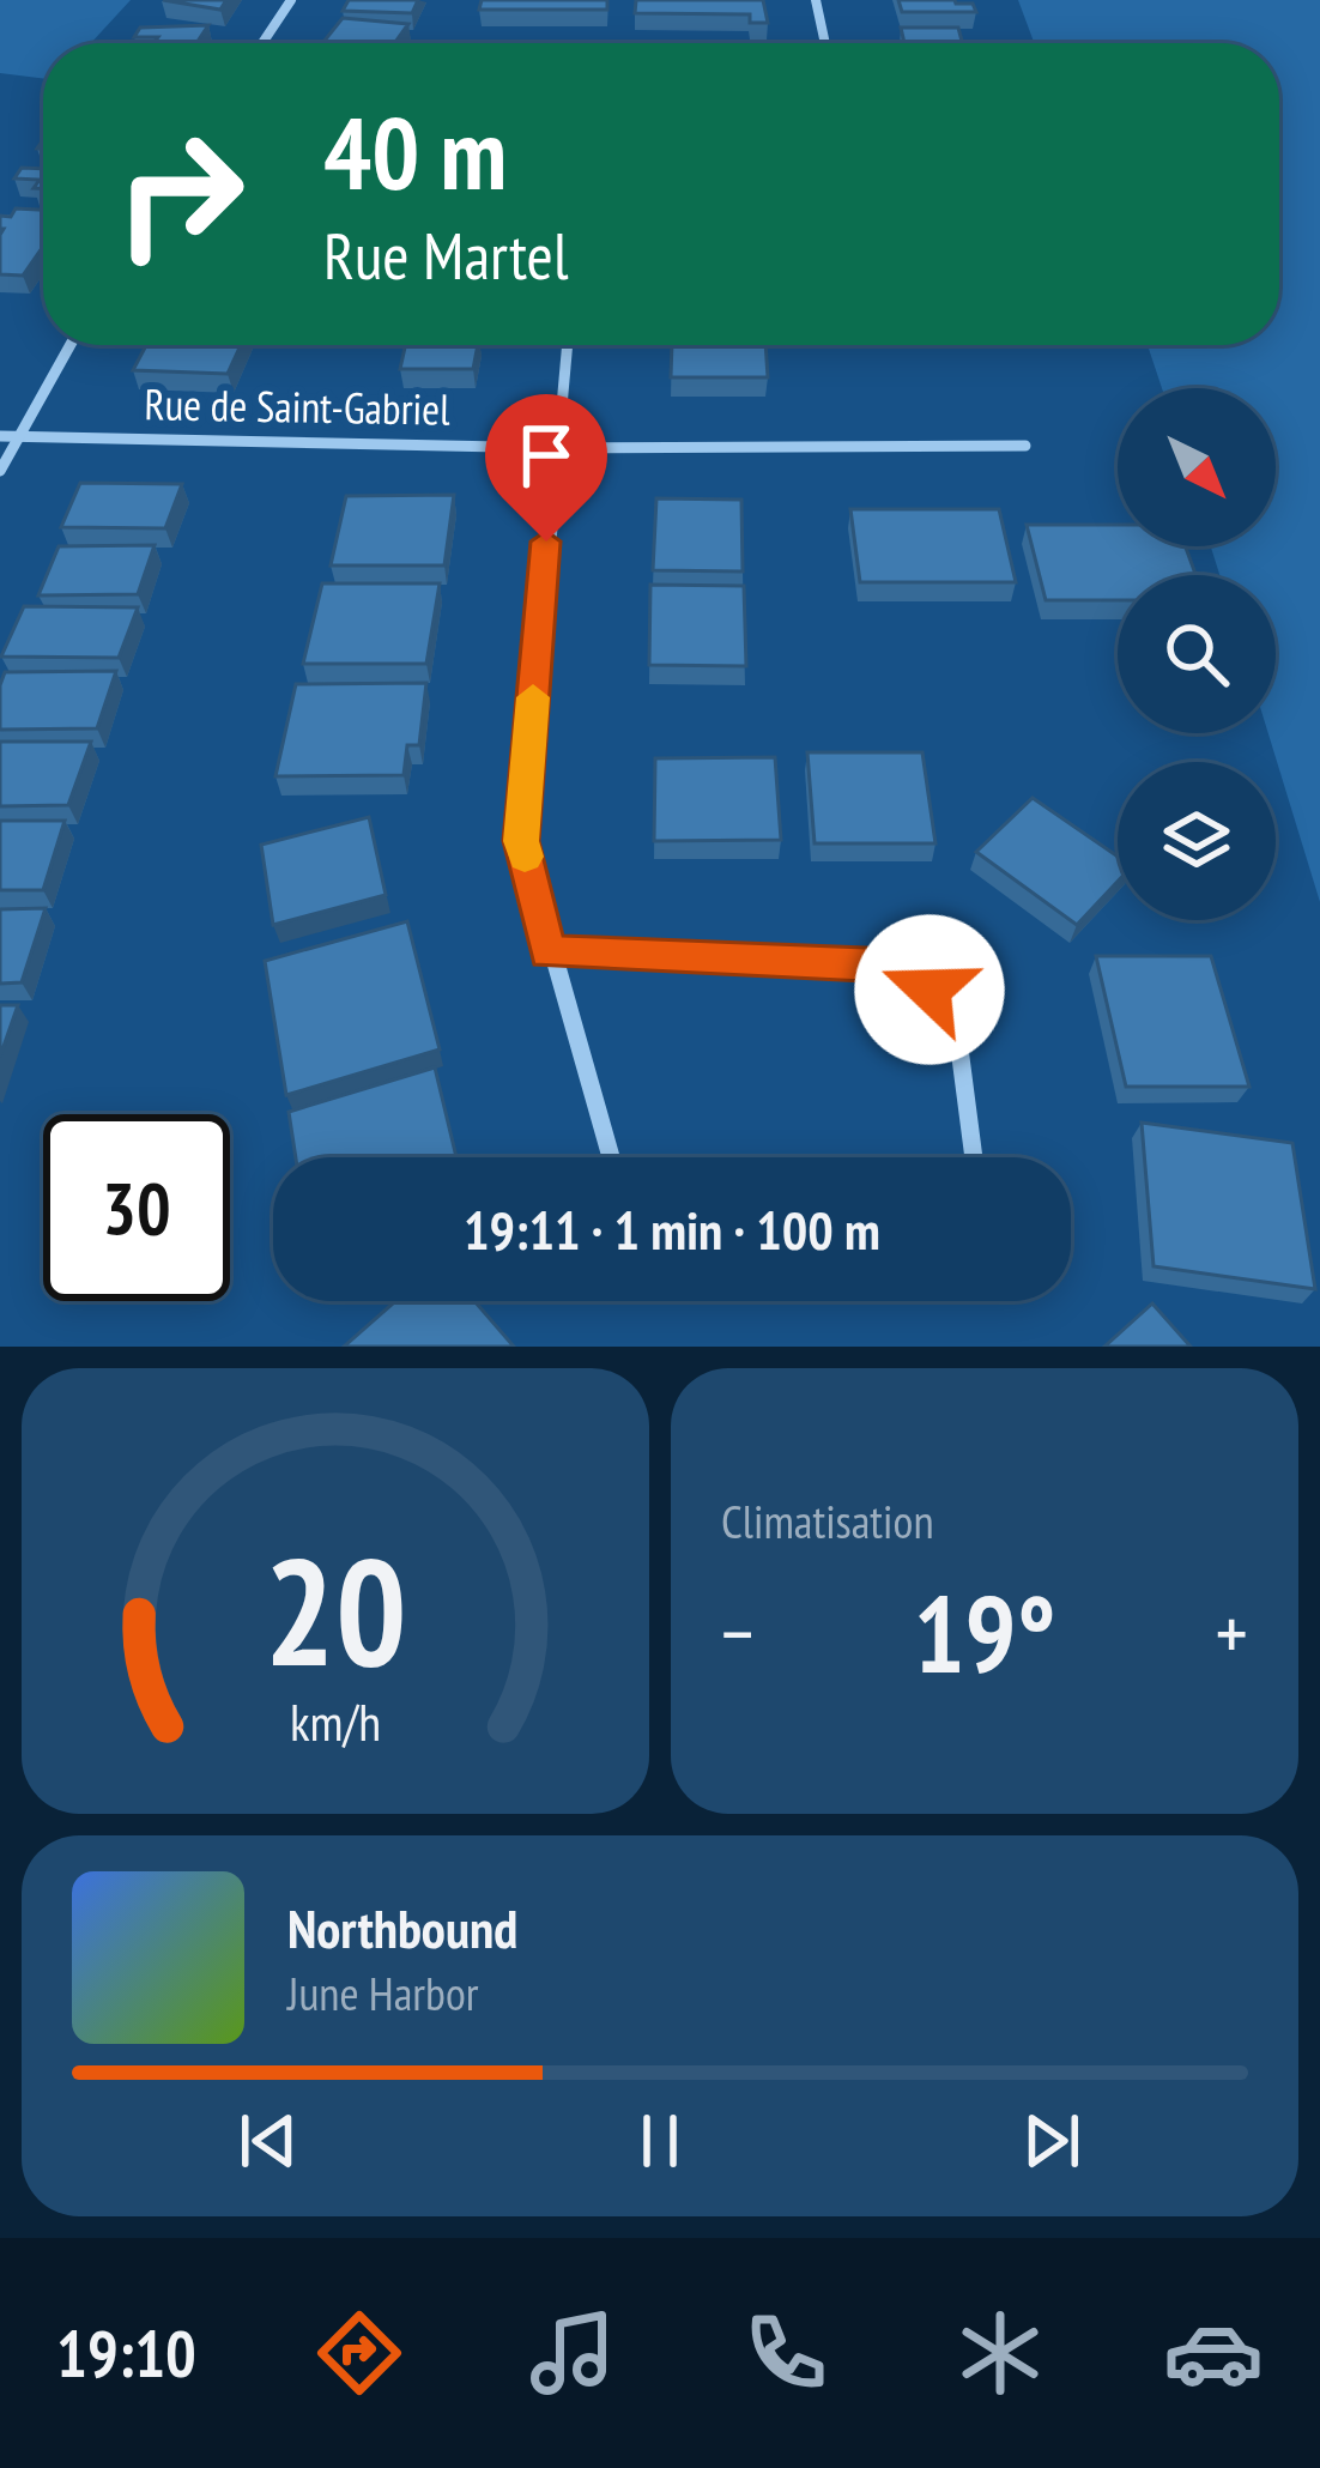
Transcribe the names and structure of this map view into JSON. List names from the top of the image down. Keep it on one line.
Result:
{"streets":{"street":["Rue de Saint-Gabriel"]},"north":"bottom right","page":{"turn":["40 m","Rue Martel"],"limit":"30","trip":"19:11 · 1 min · 100 m","tile":"Climatisation","heat":["−","19°","+"],"song":["Northbound","June Harbor"],"tabs":"19:10","gauge":["20","km/h"]}}
